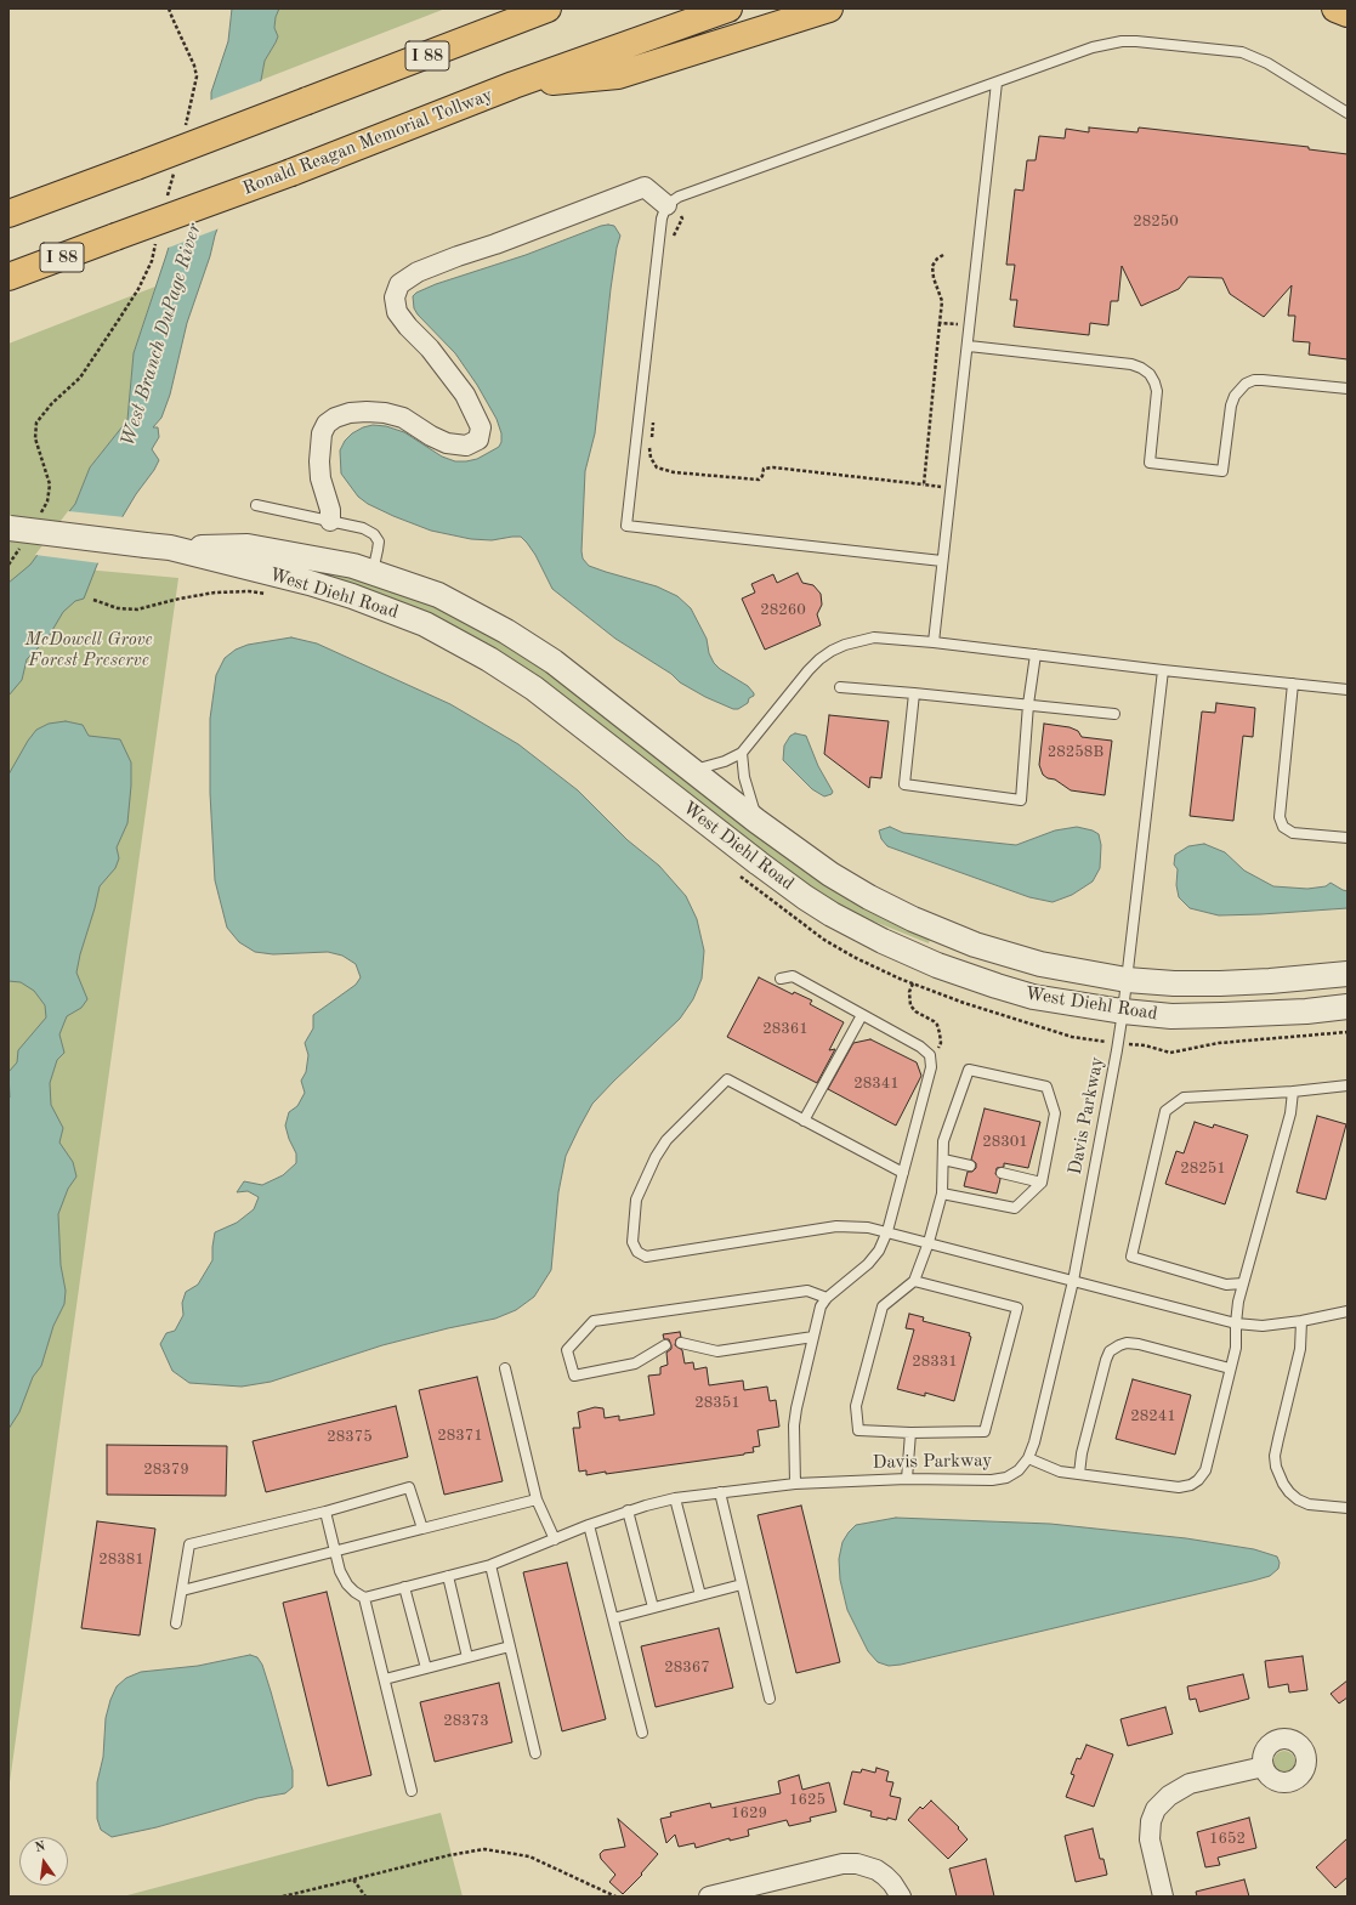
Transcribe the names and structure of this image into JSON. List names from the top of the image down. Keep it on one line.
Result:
{"streets":{"highway":["I 88","Ronald Reagan Memorial Tollway"],"street":["West Diehl Road"],"lane":["Davis Parkway"]},"crossings":[["West Diehl Road","Davis Parkway"]],"water":["West Branch DuPage River"],"parks":["McDowell Grove Forest Preserve"],"house_numbers":["28250","28260","28258B","28361","28341","28301","28251","28331","28351","28241","28371","28375","28379","28381","28367","28373","1625","1629","1652"],"north":"top"}
